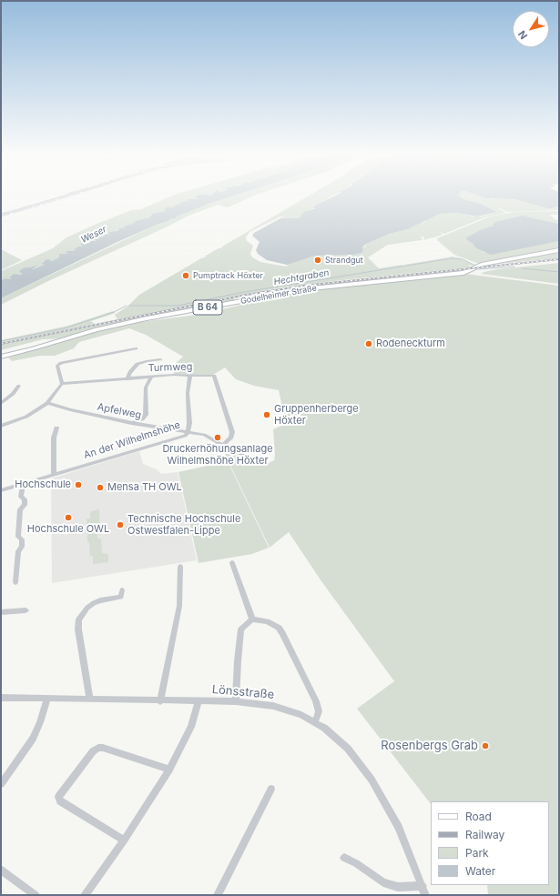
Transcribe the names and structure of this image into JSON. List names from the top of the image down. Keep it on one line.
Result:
{"streets":{"main road":["Godelheimer Straße","B 64"],"street":["Turmweg","Apfelweg","An der Wilhelmshöhe","Lönsstraße"]},"crossings":[["Turmweg","An der Wilhelmshöhe"],["Apfelweg","An der Wilhelmshöhe"]],"water":["Weser","Hechtgraben"],"places":["Strandgut","Pumptrack Höxter","Rodeneckturm","Gruppenherberge Höxter","Druckerhöhungsanlage Wilhelmshöhe Höxter","Hochschule","Mensa TH OWL","Hochschule OWL","Technische Hochschule Ostwestfalen-Lippe","Rosenbergs Grab"],"legend":["Road","Railway","Park","Water"],"north":"bottom left"}
